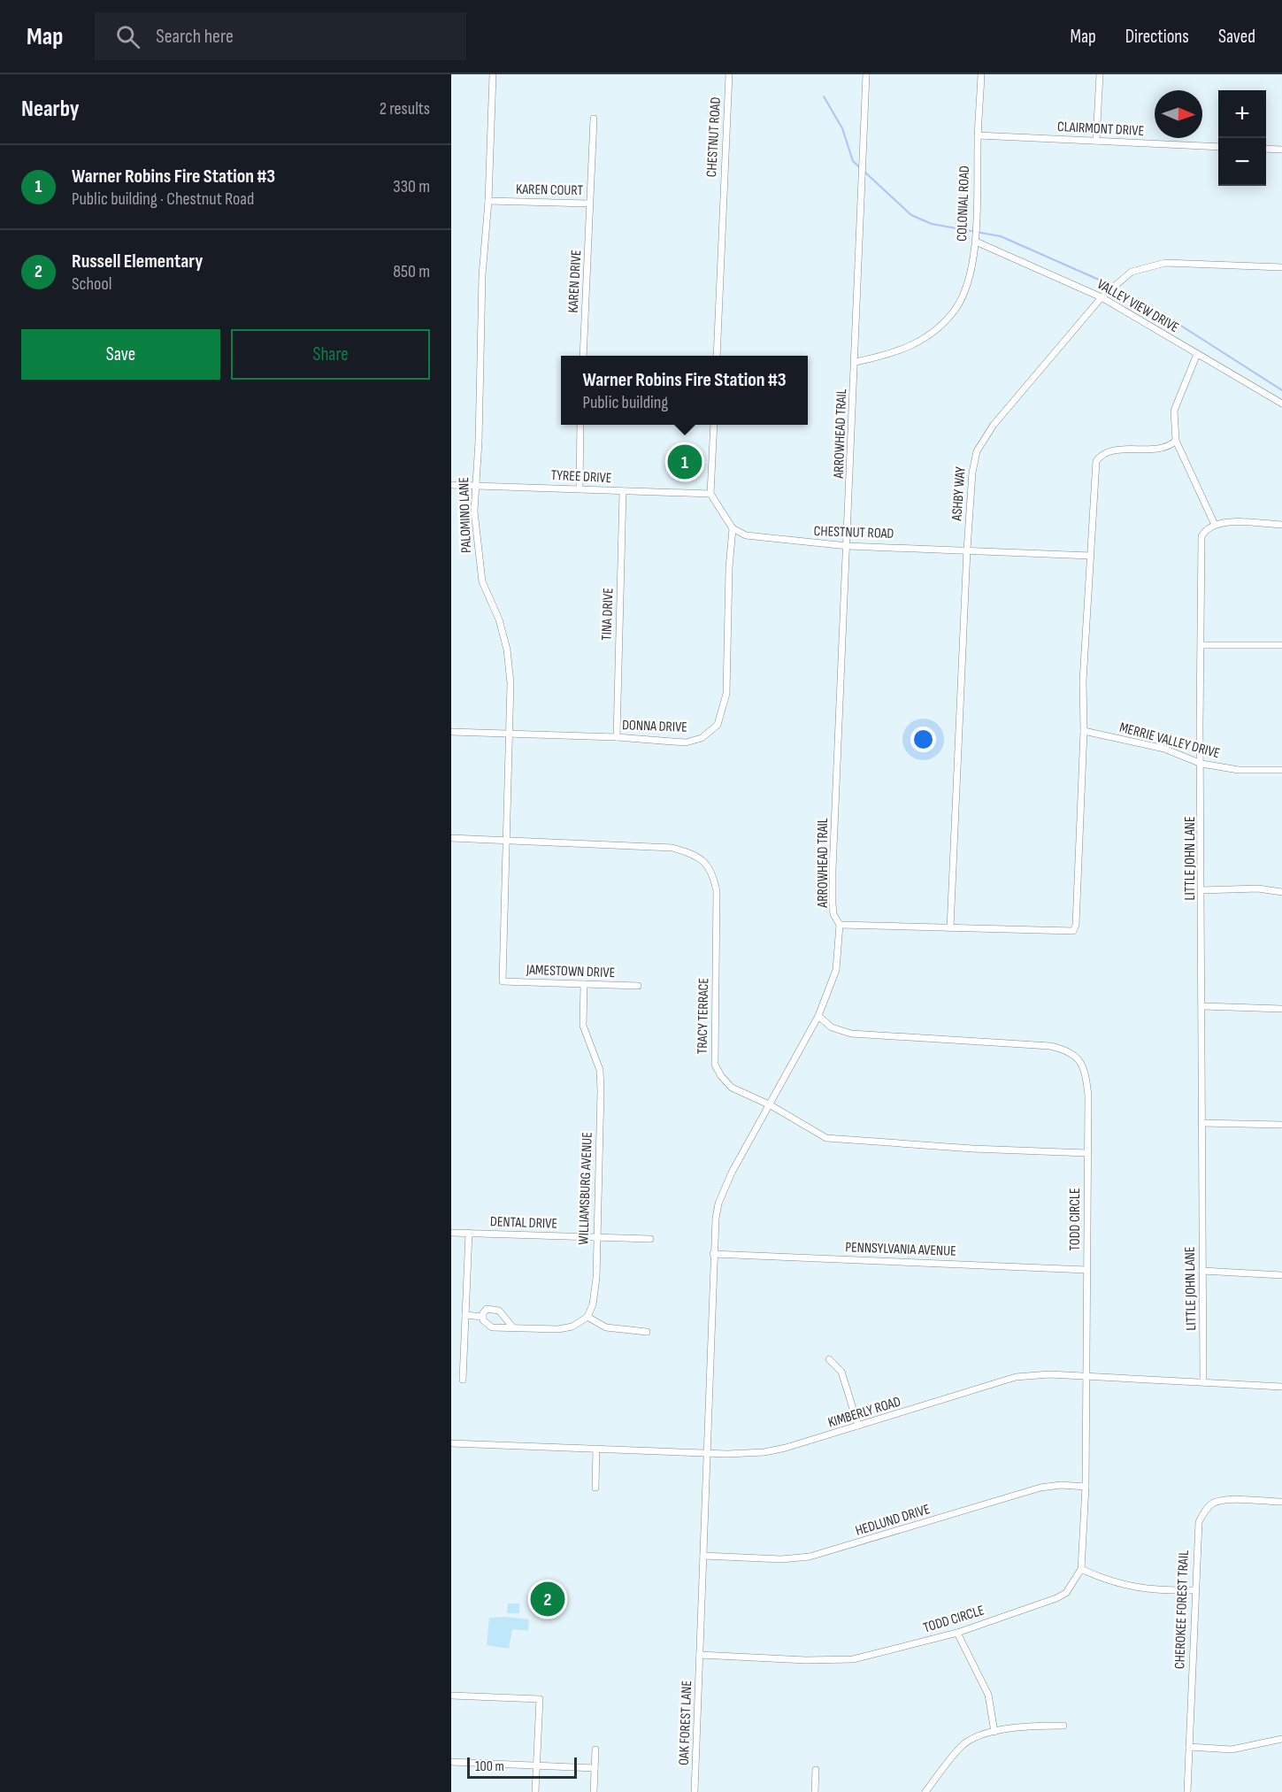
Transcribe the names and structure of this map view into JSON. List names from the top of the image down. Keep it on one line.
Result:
{"streets":{"street":["CLAIRMONT DRIVE","CHESTNUT ROAD","KAREN COURT","COLONIAL ROAD","KAREN DRIVE","VALLEY VIEW DRIVE","ARROWHEAD TRAIL","TYREE DRIVE","ASHBY WAY","PALOMINO LANE","TINA DRIVE","DONNA DRIVE","MERRIE VALLEY DRIVE","LITTLE JOHN LANE","JAMESTOWN DRIVE","TRACY TERRACE","WILLIAMSBURG AVENUE","TODD CIRCLE","DENTAL DRIVE","PENNSYLVANIA AVENUE","KIMBERLY ROAD","HEDLUND DRIVE","CHEROKEE FOREST TRAIL","OAK FOREST LANE"]},"crossings":[["CLAIRMONT DRIVE","COLONIAL ROAD"],["CHESTNUT ROAD","ARROWHEAD TRAIL"],["CHESTNUT ROAD","ASHBY WAY"],["CHESTNUT ROAD","DONNA DRIVE"],["KAREN COURT","KAREN DRIVE"],["KAREN COURT","PALOMINO LANE"],["COLONIAL ROAD","VALLEY VIEW DRIVE"],["COLONIAL ROAD","ARROWHEAD TRAIL"],["VALLEY VIEW DRIVE","ASHBY WAY"],["ARROWHEAD TRAIL","ASHBY WAY"],["ARROWHEAD TRAIL","MERRIE VALLEY DRIVE"],["TYREE DRIVE","PALOMINO LANE"],["TYREE DRIVE","TINA DRIVE"],["PALOMINO LANE","DONNA DRIVE"],["PALOMINO LANE","JAMESTOWN DRIVE"],["PALOMINO LANE","TRACY TERRACE"],["TINA DRIVE","DONNA DRIVE"],["MERRIE VALLEY DRIVE","LITTLE JOHN LANE"],["LITTLE JOHN LANE","KIMBERLY ROAD"],["JAMESTOWN DRIVE","WILLIAMSBURG AVENUE"],["TRACY TERRACE","TODD CIRCLE"],["WILLIAMSBURG AVENUE","DENTAL DRIVE"],["TODD CIRCLE","PENNSYLVANIA AVENUE"],["TODD CIRCLE","KIMBERLY ROAD"],["TODD CIRCLE","HEDLUND DRIVE"],["TODD CIRCLE","OAK FOREST LANE"]],"scale_bar":"100 m","north":"right","page":{"header":"Map","search":"Search here","nav":["Map","Directions","Saved"],"heading":["Nearby","2 results"],"map_buttons":["+","−"],"list":[{"mark":"1","name":"Warner Robins Fire Station #3","note":"Public building · Chestnut Road","value":"330 m"},{"mark":"2","name":"Russell Elementary","note":"School","value":"850 m"}],"buttons":["Save","Share"],"popup":["Warner Robins Fire Station #3","Public building"],"pins":["1","2"],"scale":"100 m"}}
